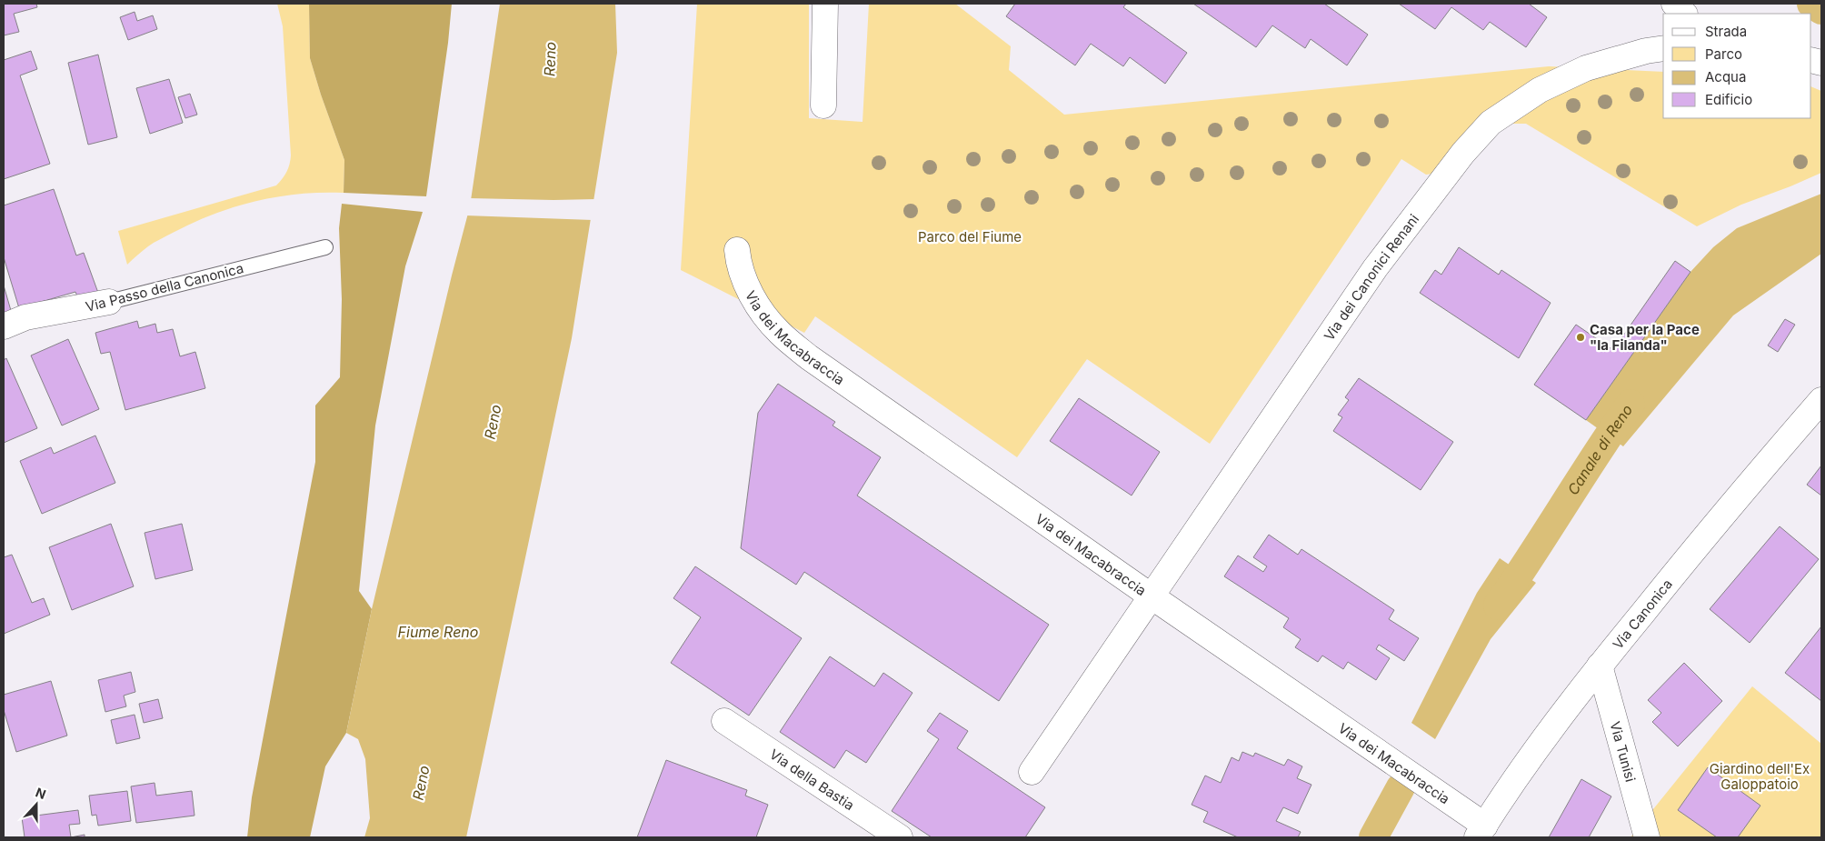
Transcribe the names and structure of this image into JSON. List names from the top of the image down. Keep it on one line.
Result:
{"streets":{"street":["Via dei Canonici Renani","Via Passo della Canonica","Via dei Macabraccia","Via Canonica","Via Tunisi","Via della Bastia"]},"crossings":[["Via dei Canonici Renani","Via dei Macabraccia"],["Via dei Macabraccia","Via Canonica"],["Via Canonica","Via Tunisi"]],"water":["Reno","Canale di Reno","Fiume Reno"],"parks":["Parco del Fiume","Giardino dell'Ex Galoppatoio"],"places":["Casa per la Pace \"la Filanda\""],"legend":["Strada","Parco","Acqua","Edificio"],"north":"top"}
